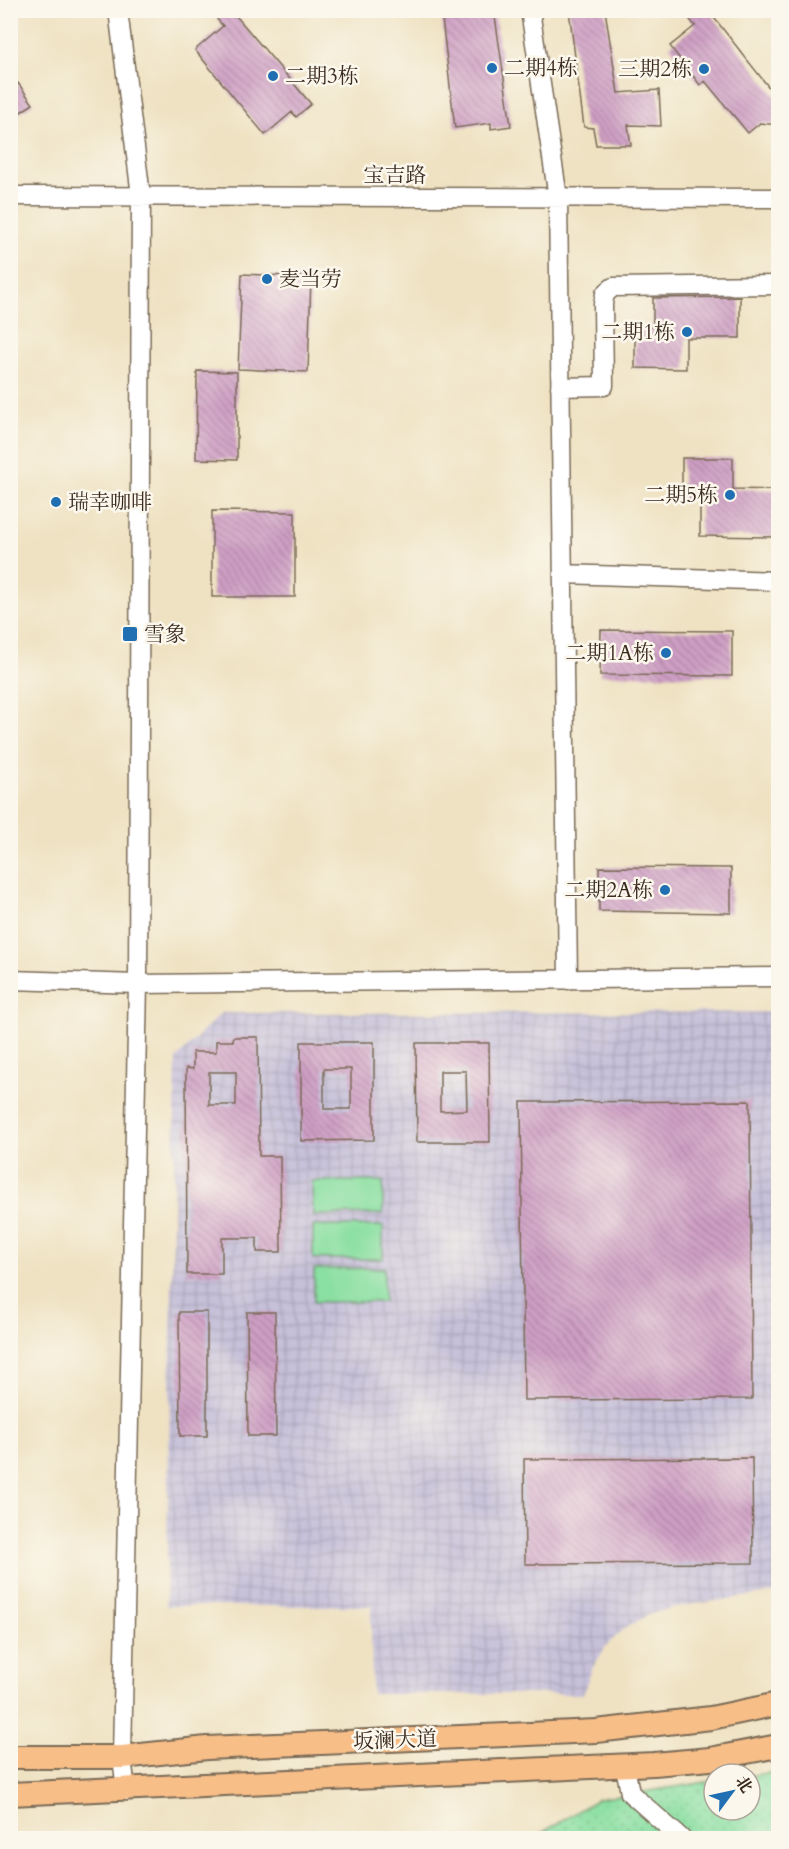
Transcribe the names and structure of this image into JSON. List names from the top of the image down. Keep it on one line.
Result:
{"streets":{"main road":["坂澜大道"],"street":["宝吉路"]},"places":{"other":["二期4栋","三期2栋","二期3栋","麦当劳","二期1栋","二期5栋","瑞幸咖啡","二期1A栋","二期2A栋"],"transit":["雪象"]},"north":"top right"}
